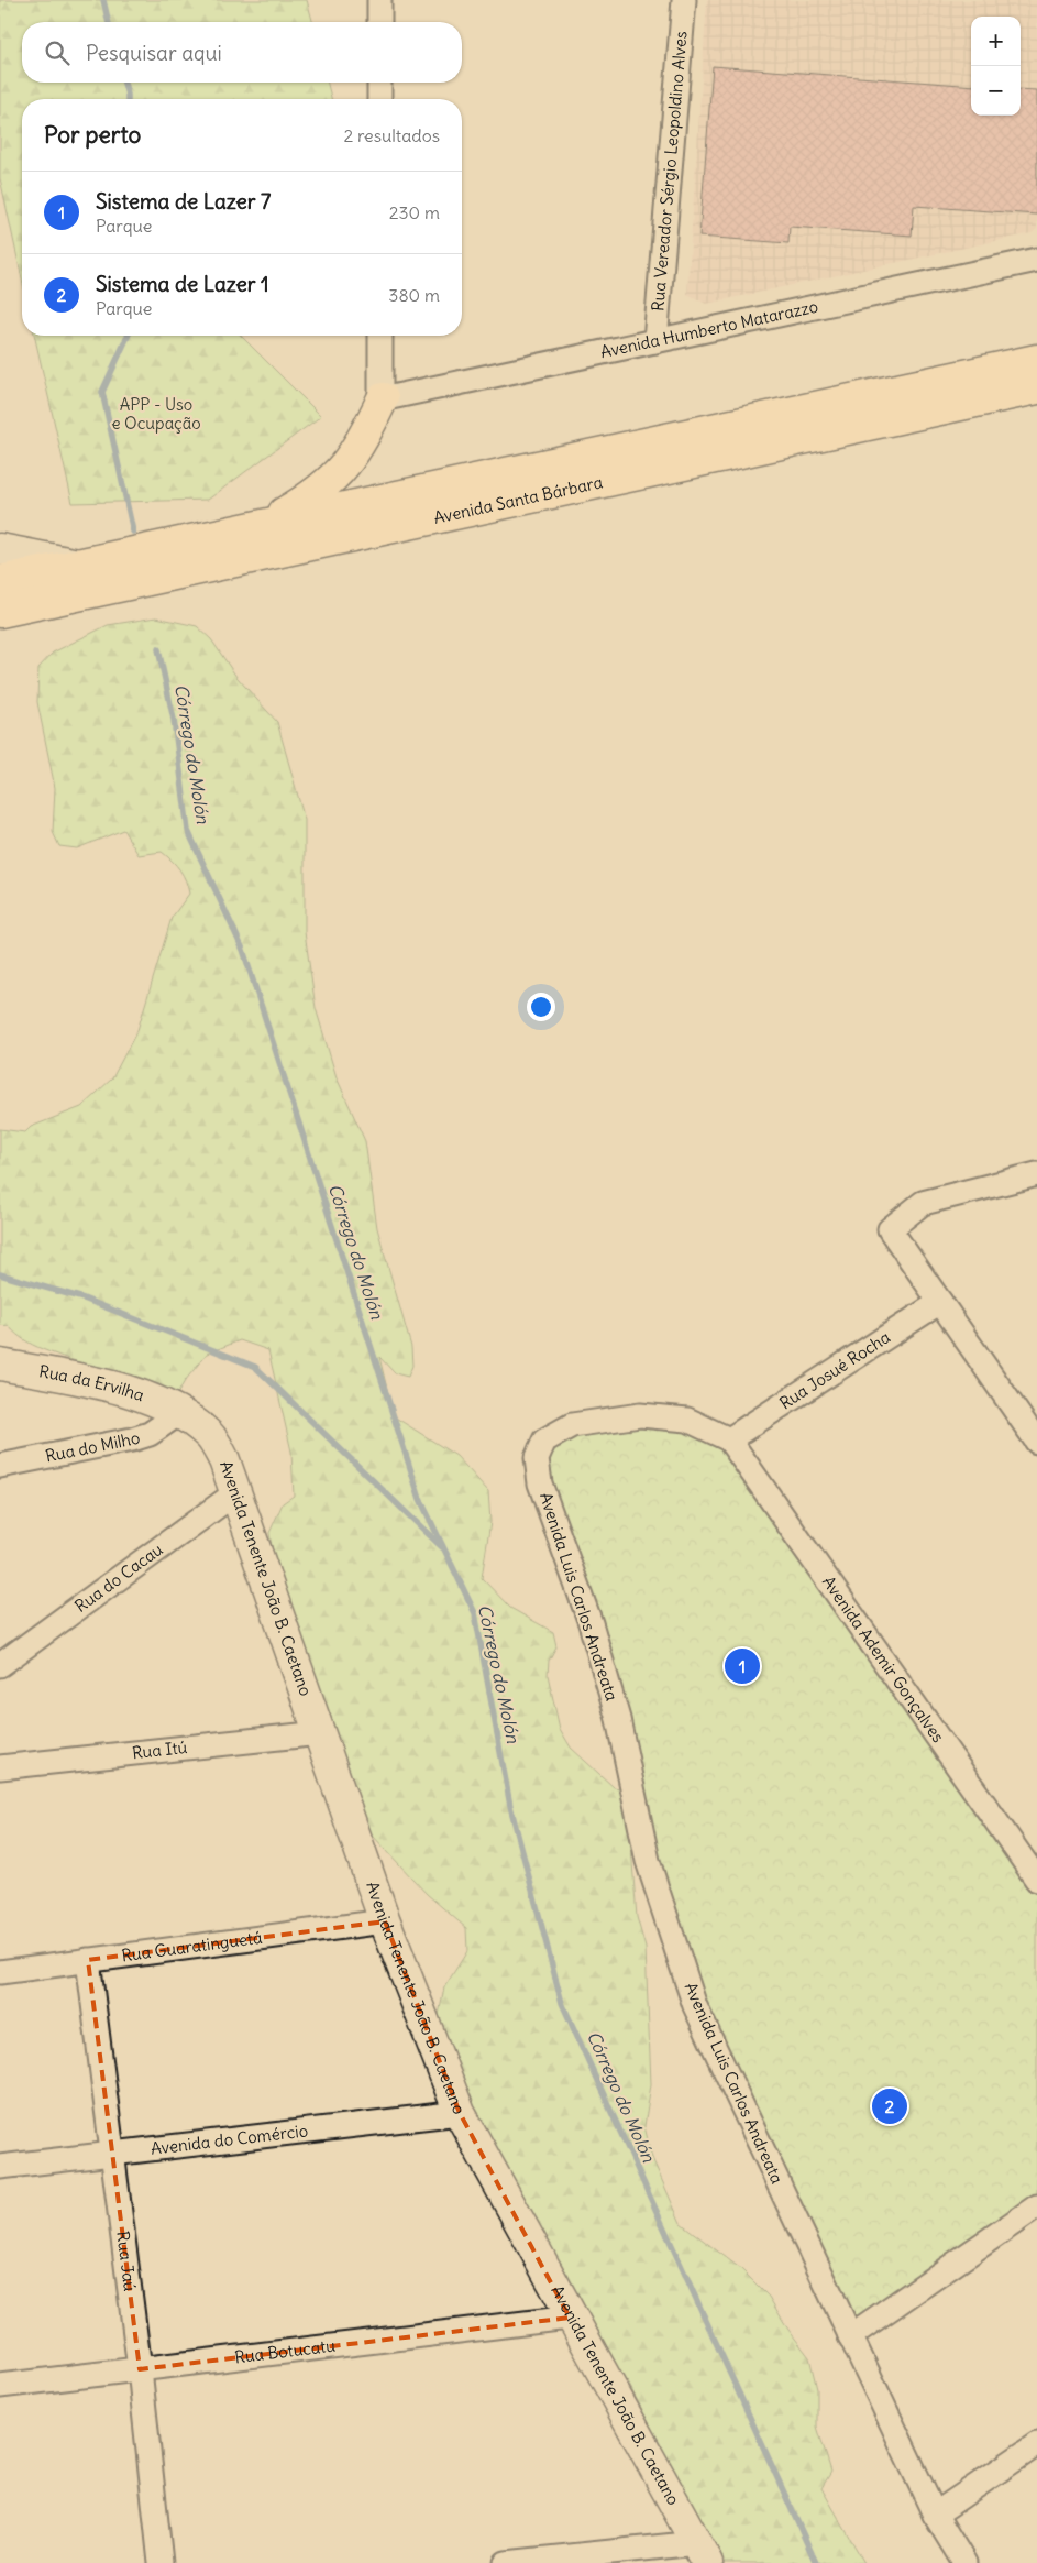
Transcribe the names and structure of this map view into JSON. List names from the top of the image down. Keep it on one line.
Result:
{"streets":{"main road":["Avenida Santa Bárbara"],"street":["Rua Vereador Sérgio Leopoldino Alves","Avenida Humberto Matarazzo","Rua Josué Rocha","Rua da Ervilha","Rua do Milho","Rua do Cacau","Avenida Tenente João B. Caetano","Avenida Luis Carlos Andreata","Avenida Ademir Gonçalves","Rua Itú","Rua Guaratinguetá","Avenida do Comércio","Rua Jaú","Rua Botucatu"]},"crossings":[["Rua Vereador Sérgio Leopoldino Alves","Avenida Humberto Matarazzo"],["Rua Josué Rocha","Avenida Luis Carlos Andreata"],["Rua Josué Rocha","Avenida Ademir Gonçalves"],["Rua da Ervilha","Rua do Milho"],["Rua da Ervilha","Avenida Tenente João B. Caetano"],["Rua do Milho","Avenida Tenente João B. Caetano"],["Rua do Cacau","Avenida Tenente João B. Caetano"],["Avenida Tenente João B. Caetano","Rua Itú"],["Avenida Tenente João B. Caetano","Rua Guaratinguetá"],["Avenida Tenente João B. Caetano","Avenida do Comércio"],["Avenida Tenente João B. Caetano","Rua Botucatu"],["Avenida Luis Carlos Andreata","Avenida Ademir Gonçalves"],["Rua Guaratinguetá","Rua Jaú"],["Avenida do Comércio","Rua Jaú"],["Rua Jaú","Rua Botucatu"]],"water":["Córrego do Molón"],"parks":["APP - Uso e Ocupação"],"page":{"map_buttons":["+","−"],"search":"Pesquisar aqui","heading":["Por perto","2 resultados"],"list":[{"mark":"1","name":"Sistema de Lazer 7","note":"Parque","value":"230 m"},{"mark":"2","name":"Sistema de Lazer 1","note":"Parque","value":"380 m"}],"pins":["1","2"]}}
